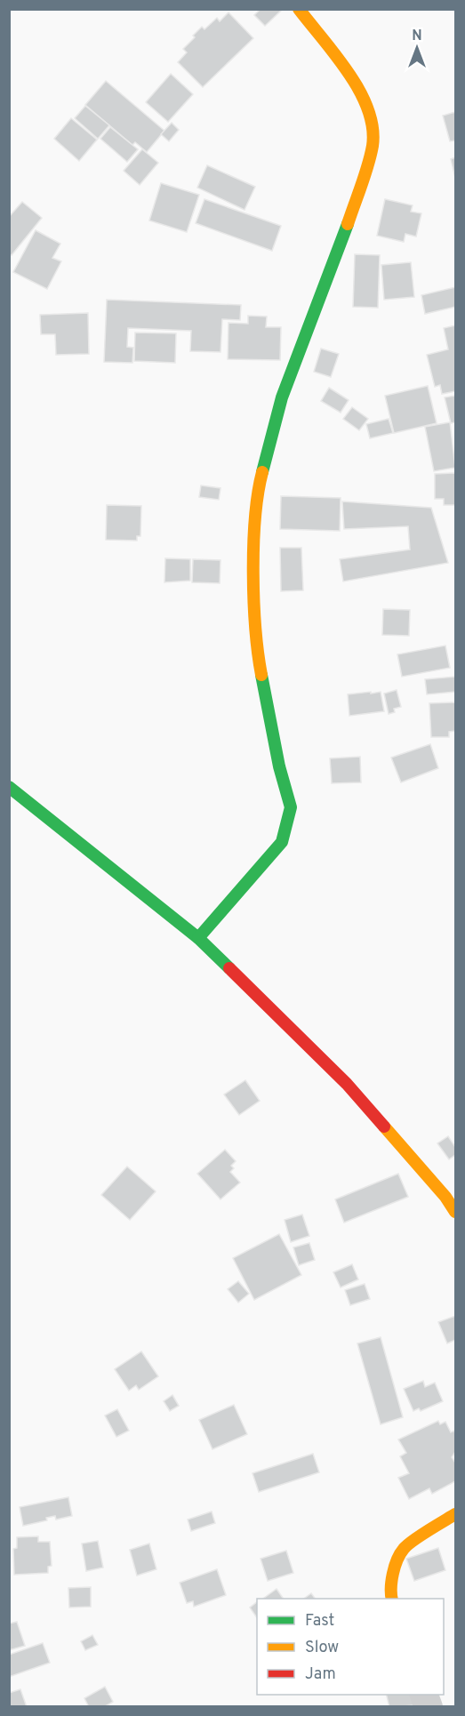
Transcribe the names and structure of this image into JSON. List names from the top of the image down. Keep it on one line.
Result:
{"legend":["Fast","Slow","Jam"],"north":"top"}
